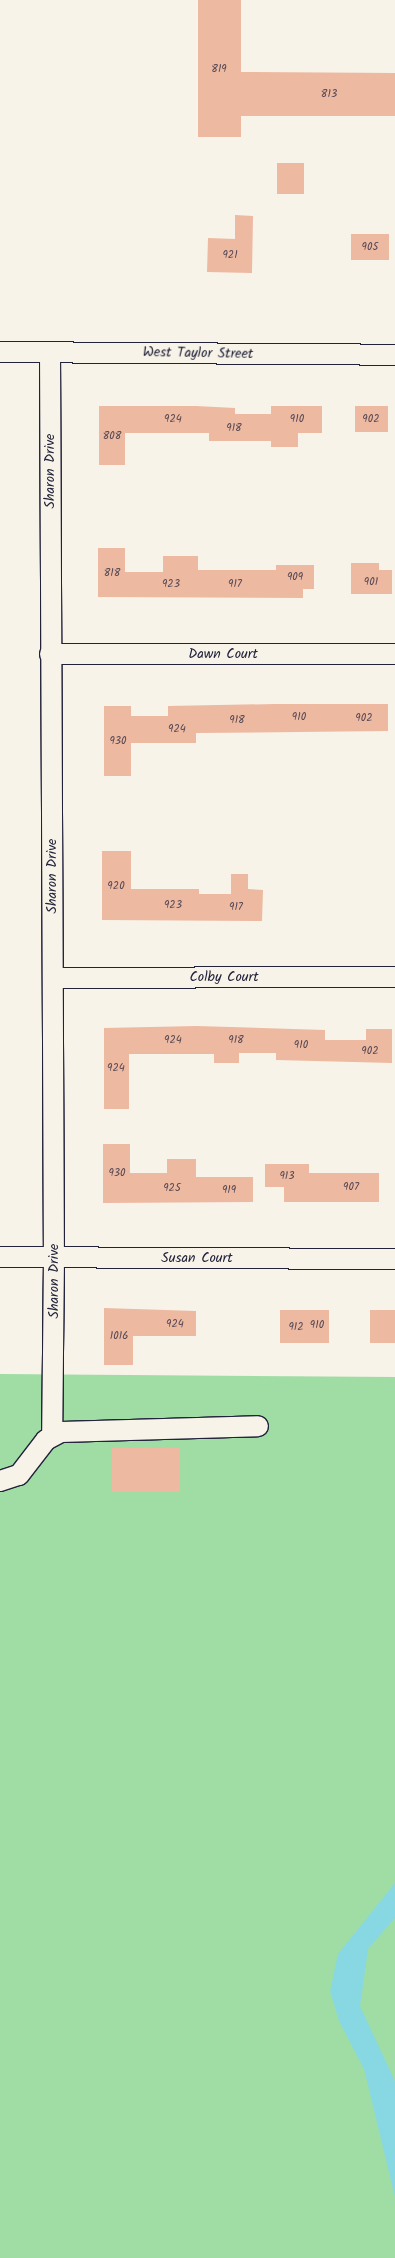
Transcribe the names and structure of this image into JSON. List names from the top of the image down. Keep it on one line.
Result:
{"streets":{"street":["West Taylor Street","Sharon Drive","Dawn Court","Colby Court","Susan Court"]},"crossings":[["West Taylor Street","Sharon Drive"],["Sharon Drive","Dawn Court"],["Sharon Drive","Colby Court"],["Sharon Drive","Susan Court"]],"house_numbers":["819","813","905","921","924","910","902","918","808","818","909","901","923","917","910","902","918","924","930","920","923","917","924","918","910","902","924","930","913","907","925","919","924","910","912","1016"]}
